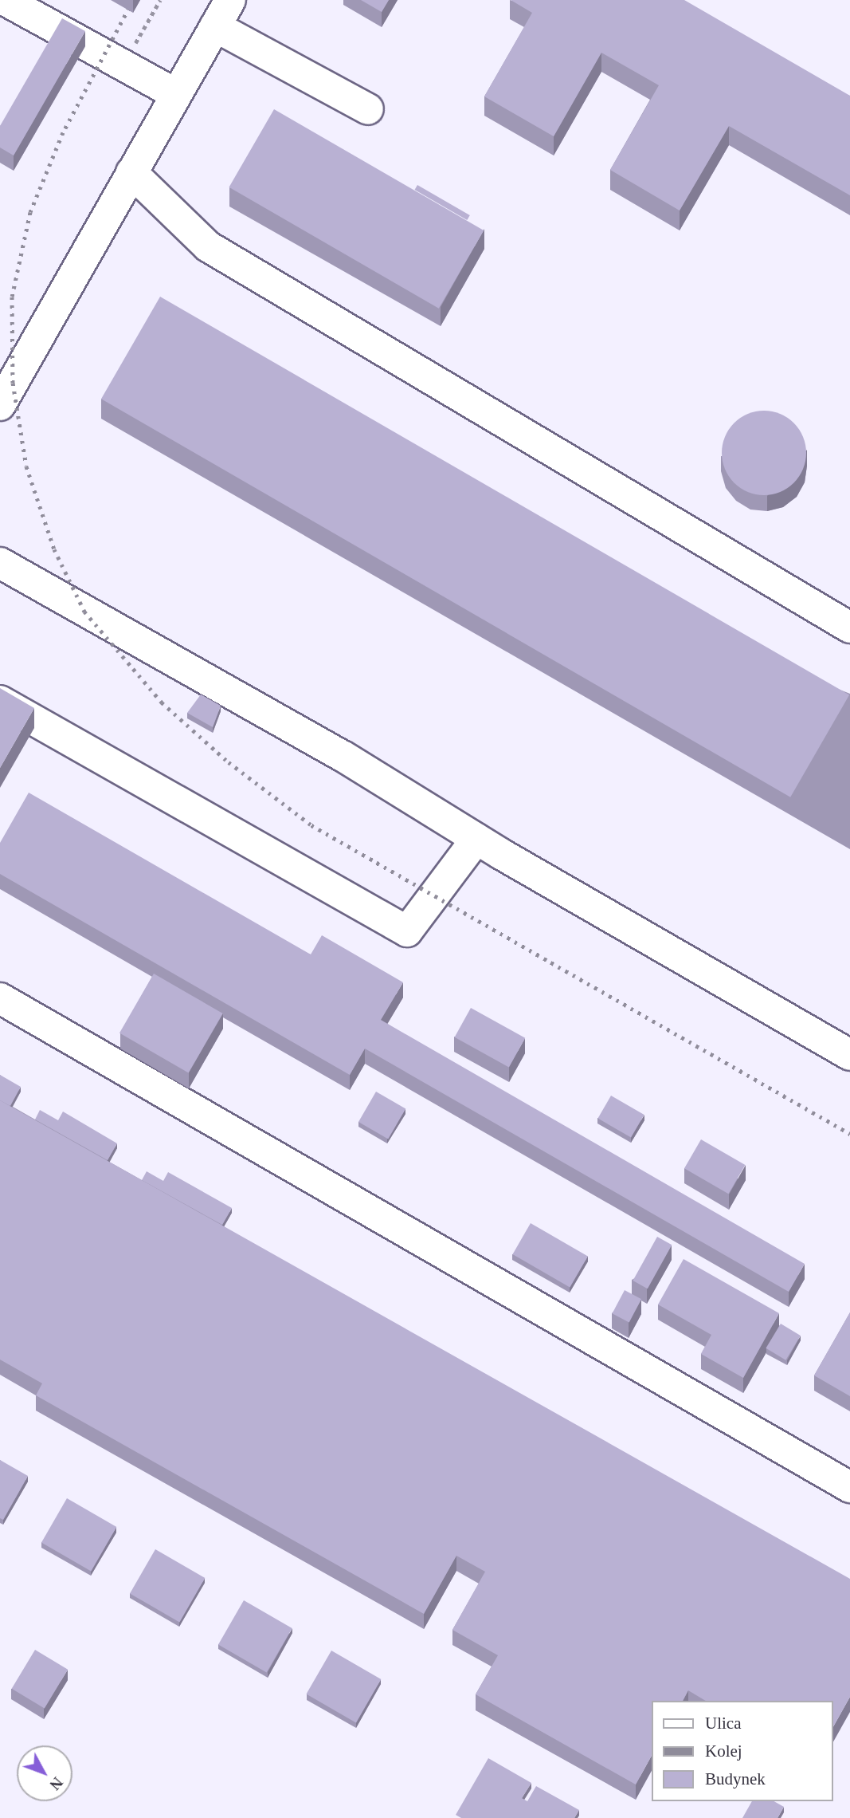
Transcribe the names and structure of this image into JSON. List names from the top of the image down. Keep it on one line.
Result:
{"legend":["Ulica","Kolej","Budynek"],"north":"bottom right"}
